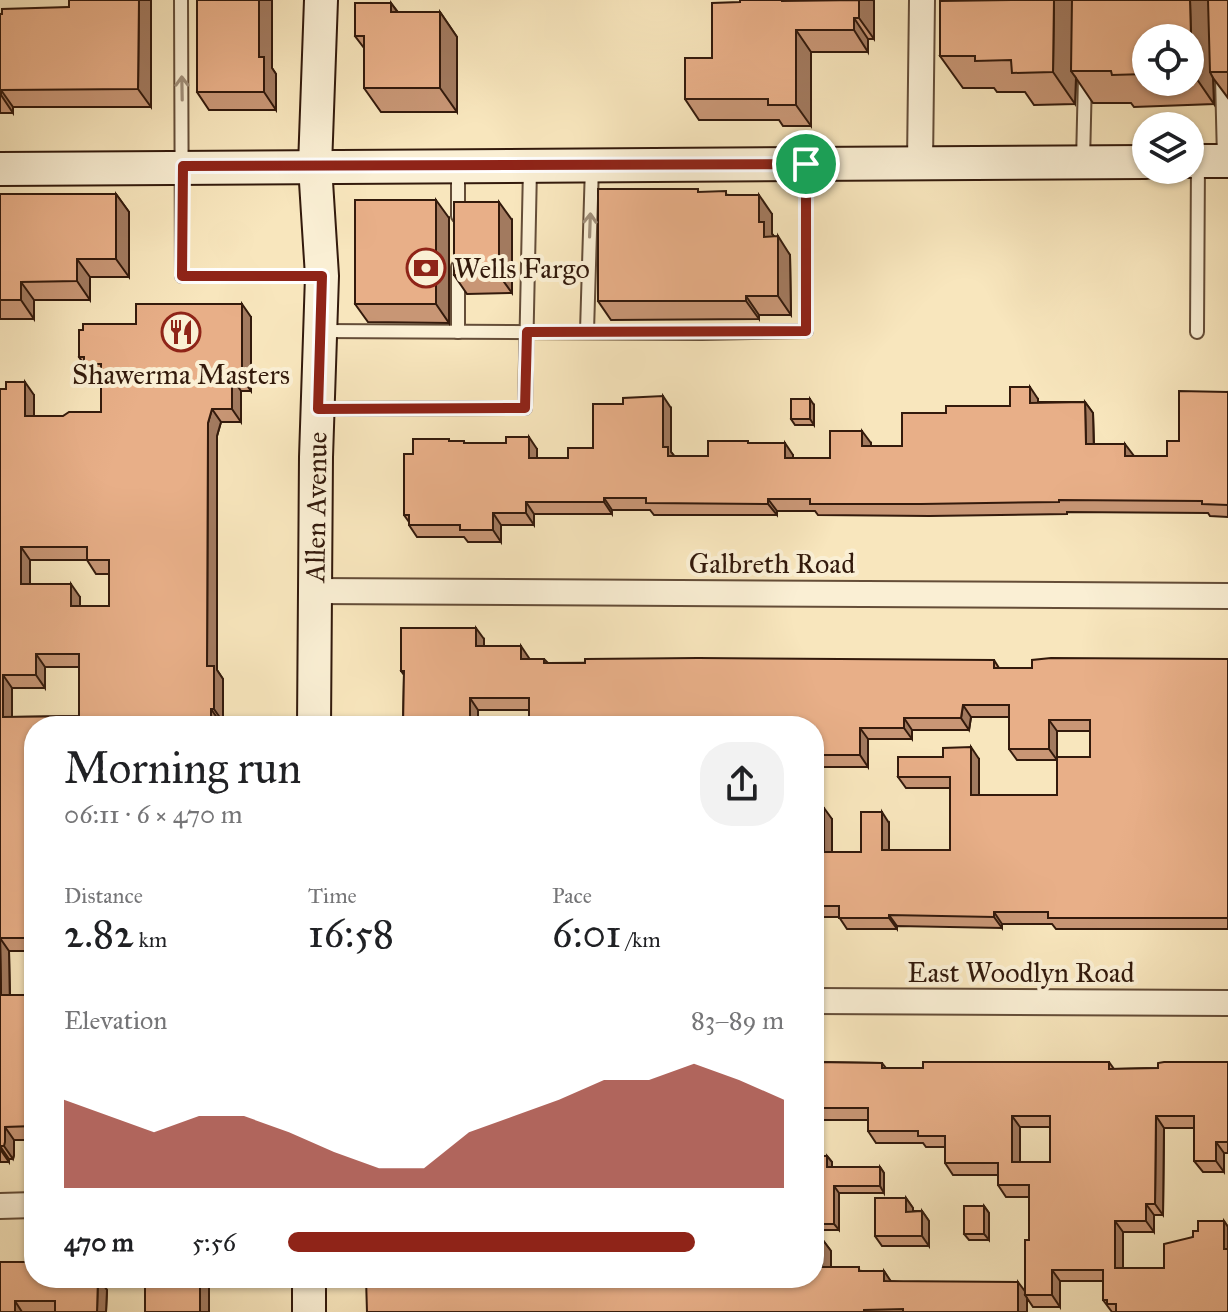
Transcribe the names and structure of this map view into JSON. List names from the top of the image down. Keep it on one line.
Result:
{"streets":{"main road":["Allen Avenue"],"street":["Galbreth Road","East Woodlyn Road"]},"crossings":[["Allen Avenue","Galbreth Road"]],"places":{"bank":["Wells Fargo"],"restaurant":["Shawerma Masters"]},"page":{"heading":["Morning run","06:11 · 6 × 470 m"],"stats":[["Distance","2.82 km"],["Time","16:58"],["Pace","6:01 /km"]],"chart":["Elevation","83–89 m"],"list":[{"name":"470 m","note":"5:56"}]}}
